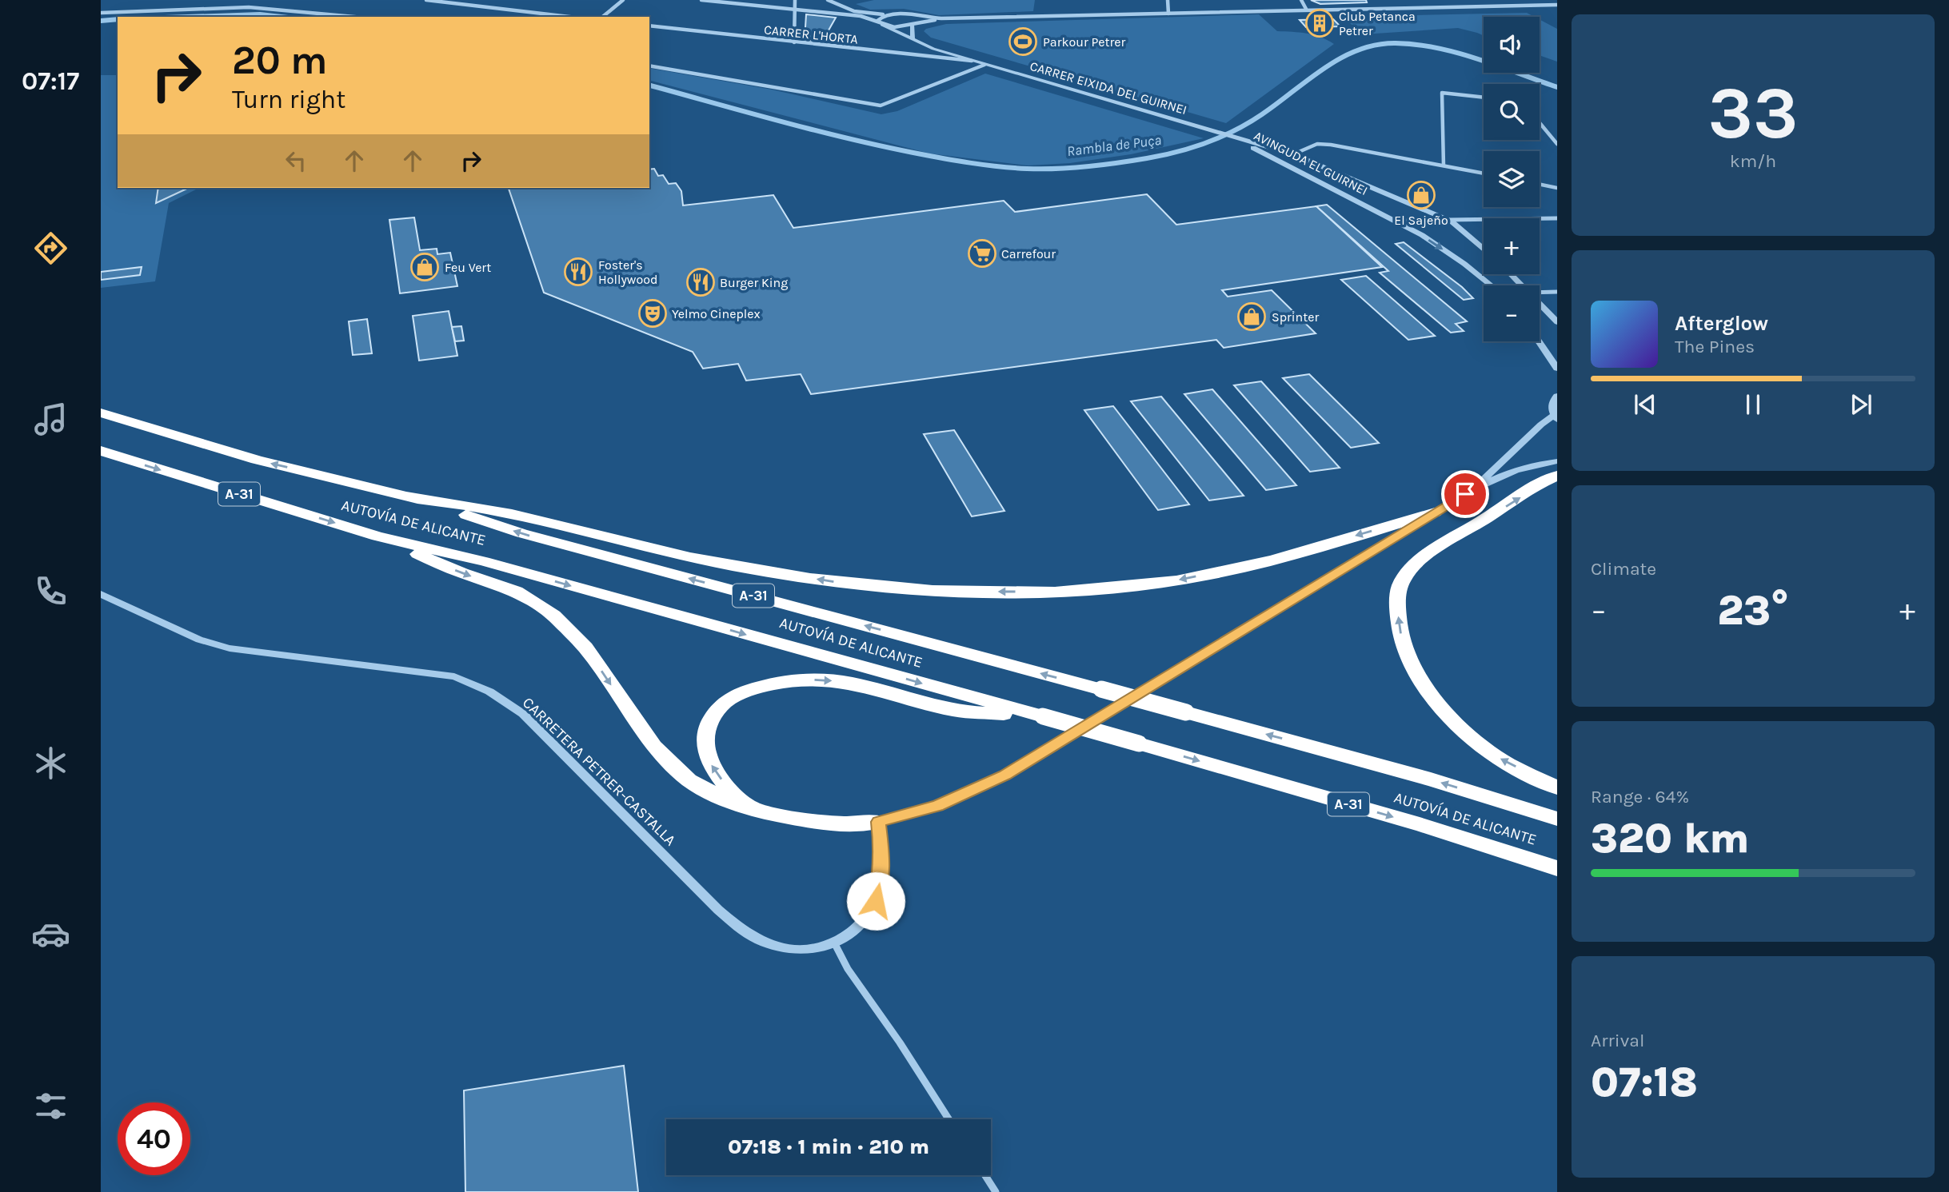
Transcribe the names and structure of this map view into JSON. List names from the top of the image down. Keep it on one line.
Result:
{"streets":{"highway":["A-31","AUTOVÍA DE ALICANTE"],"street":["CARRER L'HORTA","CARRER EIXIDA DEL GUIRNEI","AVINGUDA EL GUIRNEI","CARRETERA PETRER-CASTALLA"]},"crossings":[["CARRER L'HORTA","CARRER EIXIDA DEL GUIRNEI"],["CARRER EIXIDA DEL GUIRNEI","AVINGUDA EL GUIRNEI"]],"water":["Rambla de Puça"],"places":{"building":["Club Petanca Petrer"],"sports":["Parkour Petrer"],"shop":["El Sajeño","Feu Vert","Sprinter"],"supermarket":["Carrefour"],"restaurant":["Foster's Hollywood","Burger King"],"theatre":["Yelmo Cineplex"]},"page":{"tabs":"07:17","tile":[["33","km/h"],"Climate",["Range · 64%","320 km"],["Arrival","07:18"]],"map_buttons":["+","−"],"turn":["20 m","Turn right"],"song":["Afterglow","The Pines"],"heat":["−","23°","+"],"limit":"40","trip":"07:18 · 1 min · 210 m"}}
